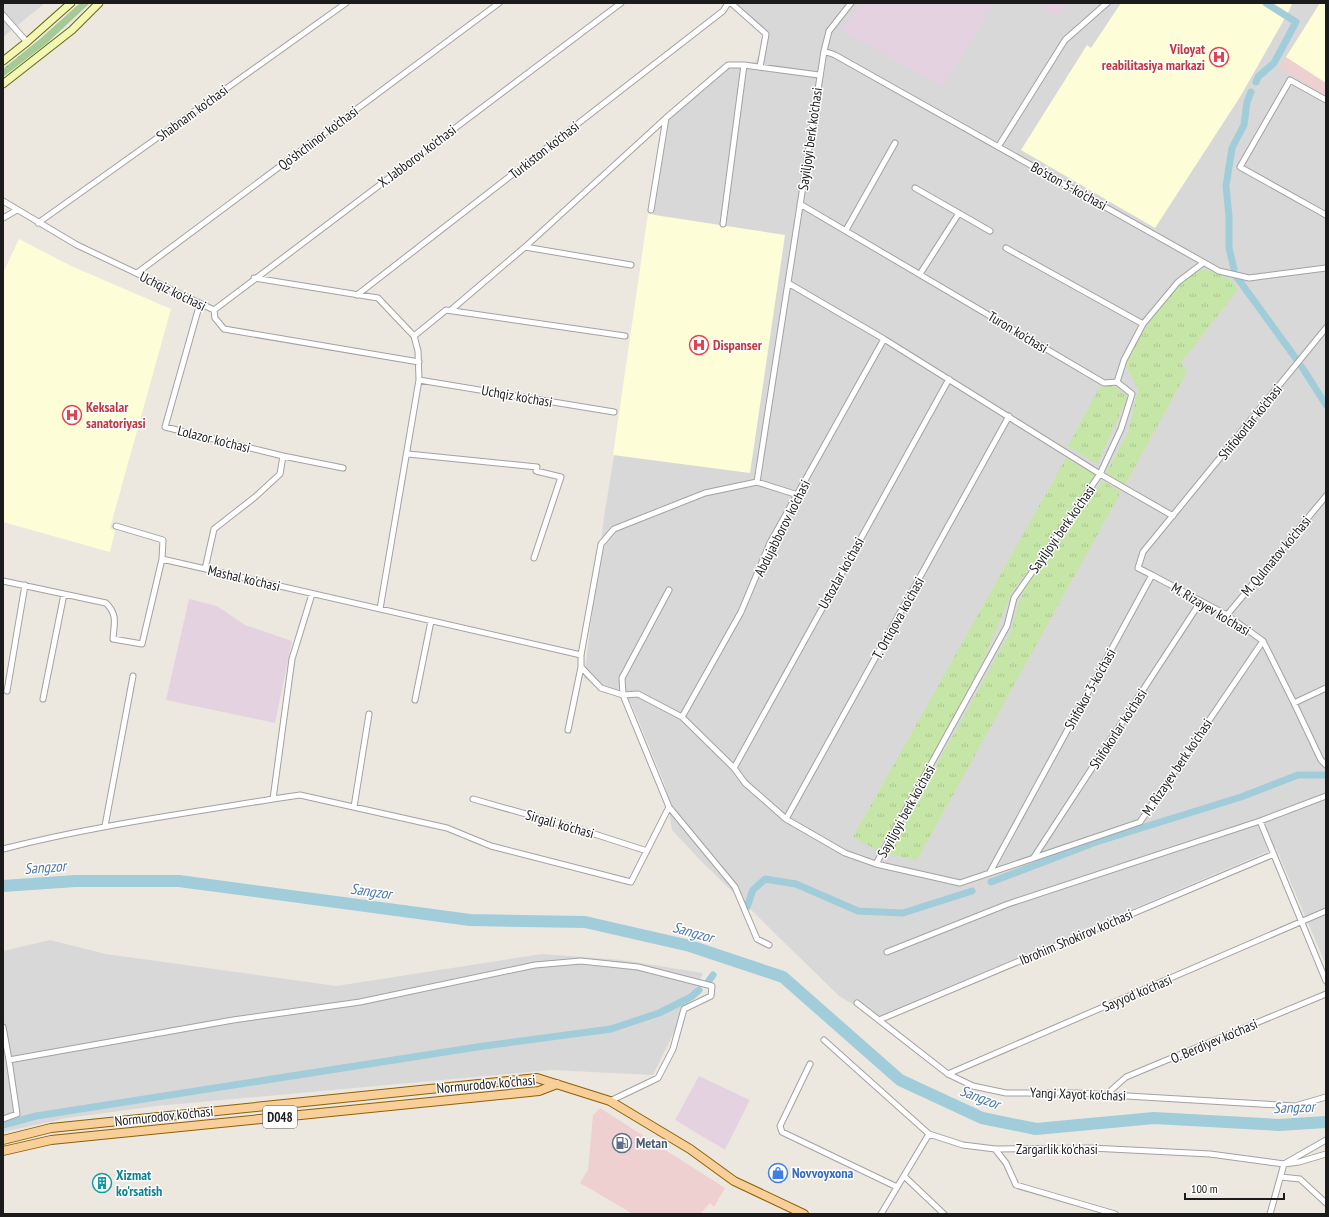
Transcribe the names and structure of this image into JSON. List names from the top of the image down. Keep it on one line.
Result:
{"streets":{"main road":["Normurodov ko'chasi","D048"],"street":["Shabnam ko'chasi","Qo'shchinor ko'chasi","Sayiljoyi berk ko'chasi","Turkiston ko'chasi","X. Jabborov ko'chasi","Bo'ston 5-ko'chasi","Uchqiz ko'chasi","Turon ko'chasi","Shifokorlar ko'chasi","Lolazor ko'chasi","Abdujabborov ko'chasi","M. Qulmatov ko'chasi","Ustozlar ko'chasi","Mashal ko'chasi","M. Rizayev ko'chasi","T. Ortiqova ko'chasi","Shifokor 3-ko'chasi","M. Rizayev berk ko'chasi","Sirgali ko'chasi","Ibrohim Shokirov ko'chasi","Sayyod ko'chasi","O. Berdiyev ko'chasi","Yangi Xayot ko'chasi","Zargarlik ko'chasi"]},"crossings":[["Shabnam ko'chasi","Uchqiz ko'chasi"],["Qo'shchinor ko'chasi","Uchqiz ko'chasi"],["Sayiljoyi berk ko'chasi","Bo'ston 5-ko'chasi"],["Sayiljoyi berk ko'chasi","Turon ko'chasi"],["Sayiljoyi berk ko'chasi","Abdujabborov ko'chasi"],["Sayiljoyi berk ko'chasi","Ustozlar ko'chasi"],["Sayiljoyi berk ko'chasi","T. Ortiqova ko'chasi"],["Sayiljoyi berk ko'chasi","M. Rizayev berk ko'chasi"],["X. Jabborov ko'chasi","Uchqiz ko'chasi"],["Uchqiz ko'chasi","Lolazor ko'chasi"],["Shifokorlar ko'chasi","M. Rizayev ko'chasi"],["Shifokorlar ko'chasi","M. Rizayev berk ko'chasi"],["Abdujabborov ko'chasi","M. Rizayev berk ko'chasi"],["M. Qulmatov ko'chasi","M. Rizayev ko'chasi"],["Ustozlar ko'chasi","M. Rizayev berk ko'chasi"],["M. Rizayev ko'chasi","Shifokor 3-ko'chasi"],["M. Rizayev ko'chasi","M. Rizayev berk ko'chasi"],["T. Ortiqova ko'chasi","M. Rizayev berk ko'chasi"],["Shifokor 3-ko'chasi","M. Rizayev berk ko'chasi"],["Ibrohim Shokirov ko'chasi","Yangi Xayot ko'chasi"],["Sayyod ko'chasi","Yangi Xayot ko'chasi"],["O. Berdiyev ko'chasi","Yangi Xayot ko'chasi"],["Normurodov ko'chasi","D048"]],"water":["Sangzor"],"places":{"hospital":["Viloyat reabilitasiya markazi","Dispanser","Keksalar sanatoriyasi"],"fuel station":["Metan"],"shop":["Novvoyxona"],"building":["Xizmat ko'rsatish"]},"scale_bar":"100 m"}
